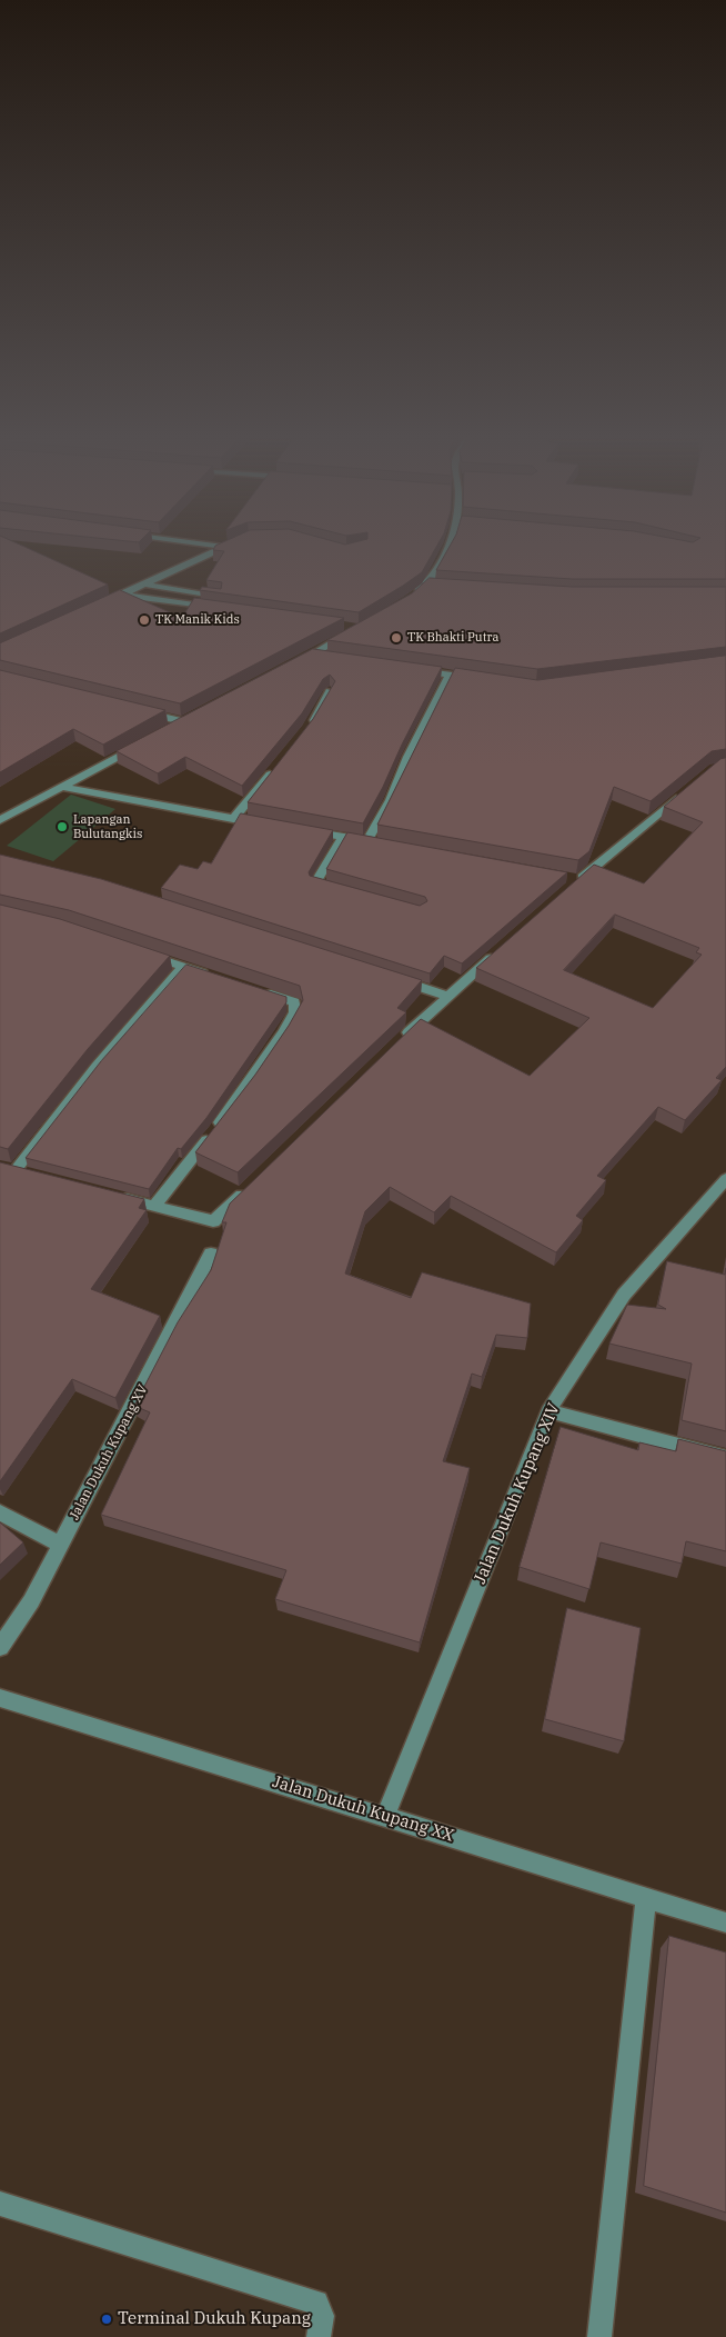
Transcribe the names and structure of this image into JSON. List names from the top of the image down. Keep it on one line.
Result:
{"streets":{"street":["Jalan Dukuh Kupang XV","Jalan Dukuh Kupang XIV","Jalan Dukuh Kupang XX"]},"crossings":[["Jalan Dukuh Kupang XIV","Jalan Dukuh Kupang XX"]],"places":["TK Manik Kids","TK Bhakti Putra","Lapangan Bulutangkis","Terminal Dukuh Kupang"]}
